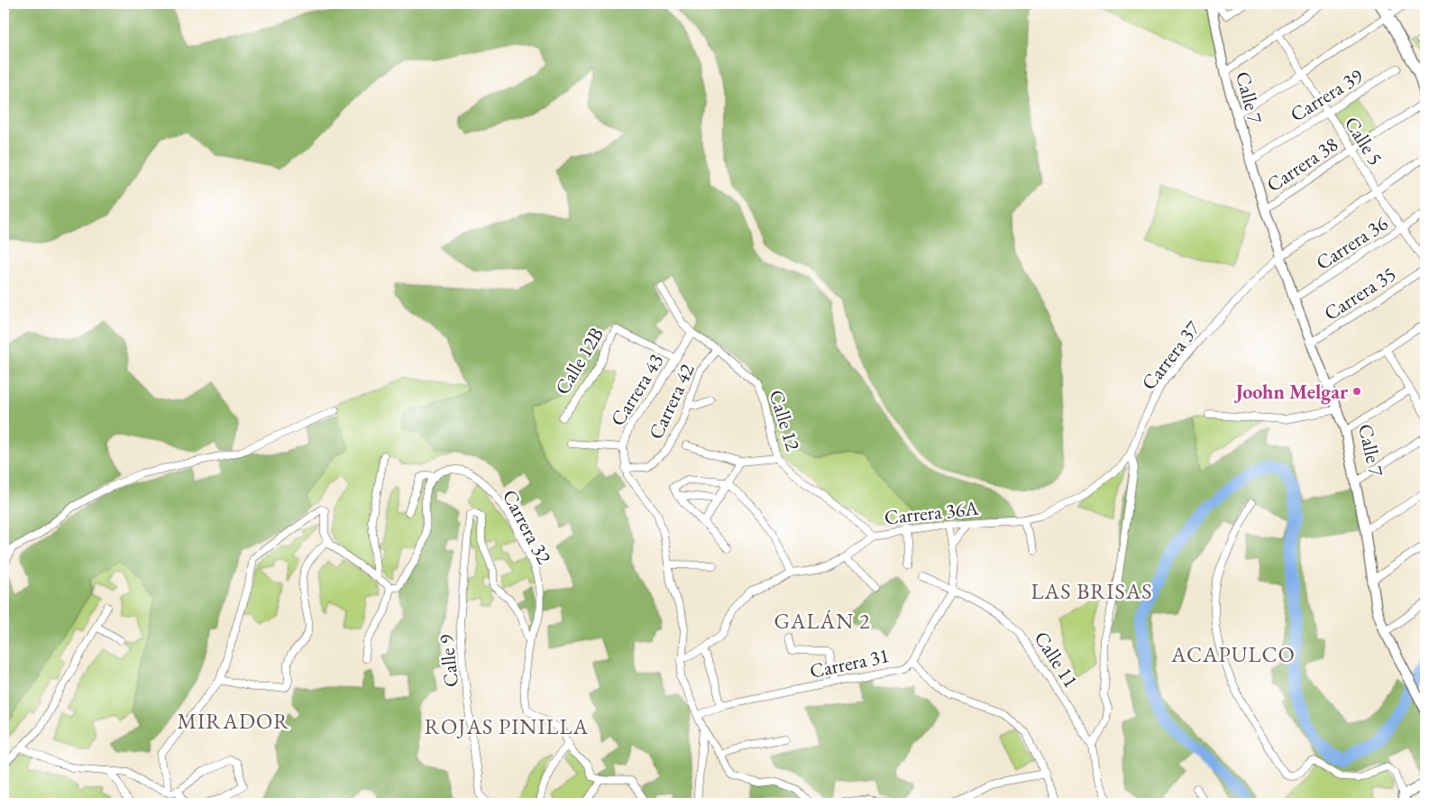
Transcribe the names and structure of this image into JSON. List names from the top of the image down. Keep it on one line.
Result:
{"streets":{"street":["Carrera 39","Calle 7","Calle 5","Carrera 38","Carrera 36","Carrera 35","Carrera 37","Calle 12B","Carrera 43","Carrera 42","Calle 12","Carrera 36A","Carrera 32","Calle 11","Calle 9","Carrera 31"]},"crossings":[["Carrera 39","Calle 7"],["Carrera 39","Calle 5"],["Calle 7","Carrera 38"],["Calle 7","Carrera 36"],["Calle 7","Carrera 35"],["Calle 7","Carrera 37"],["Calle 5","Carrera 38"],["Calle 5","Carrera 36"],["Calle 5","Carrera 37"],["Carrera 37","Carrera 36A"],["Carrera 37","Calle 11"],["Calle 12B","Carrera 43"],["Carrera 43","Carrera 42"],["Carrera 43","Calle 12"],["Carrera 42","Calle 12"],["Calle 12","Carrera 36A"],["Carrera 36A","Carrera 31"],["Carrera 32","Calle 9"],["Calle 11","Carrera 31"]],"districts":["LAS BRISAS","GALÁN 2","ACAPULCO","MIRADOR","ROJAS PINILLA"],"places":["Joohn Melgar"]}
